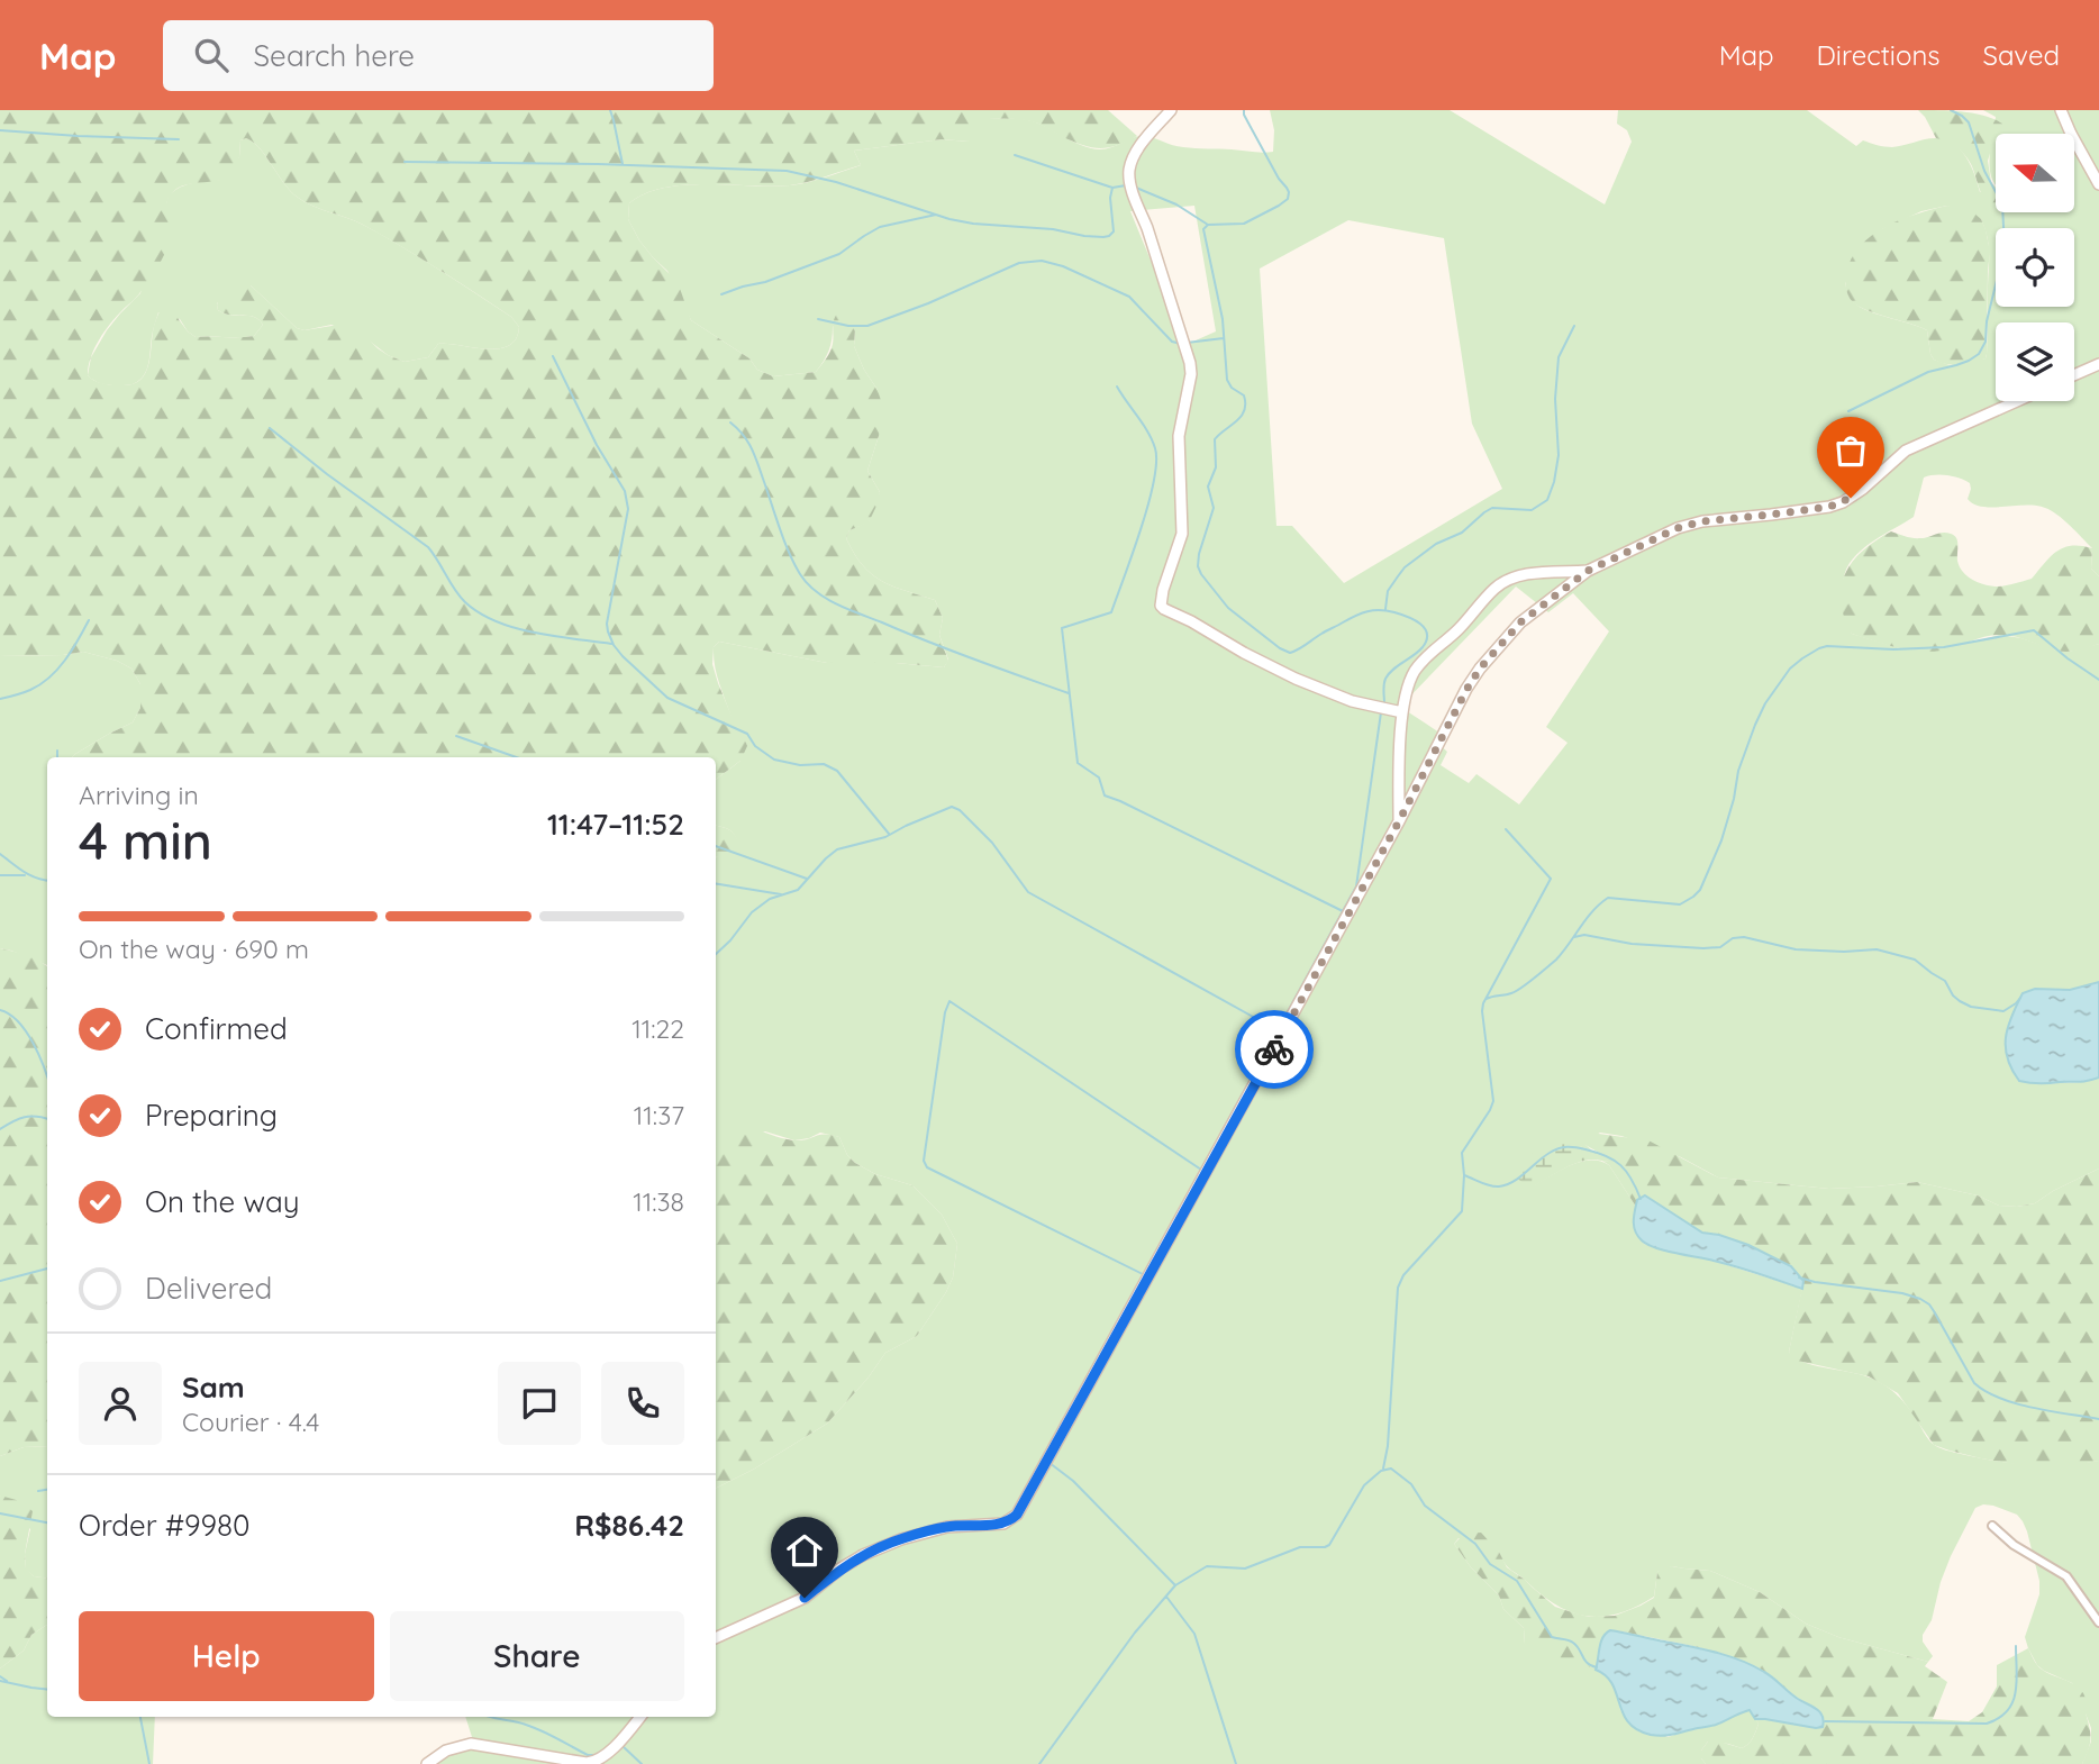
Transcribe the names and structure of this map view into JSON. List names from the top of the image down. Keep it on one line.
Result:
{"north":"left","page":{"header":"Map","search":"Search here","nav":["Map","Directions","Saved"],"heading":["4 min","Arriving in","11:47–11:52"],"panel":["Sam","Courier · 4.4","Order #9980","R$86.42"],"bar":"On the way · 690 m","list":[["Confirmed","11:22"],["Preparing","11:37"],["On the way","11:38"],"Delivered"],"buttons":["Help","Share"]}}
